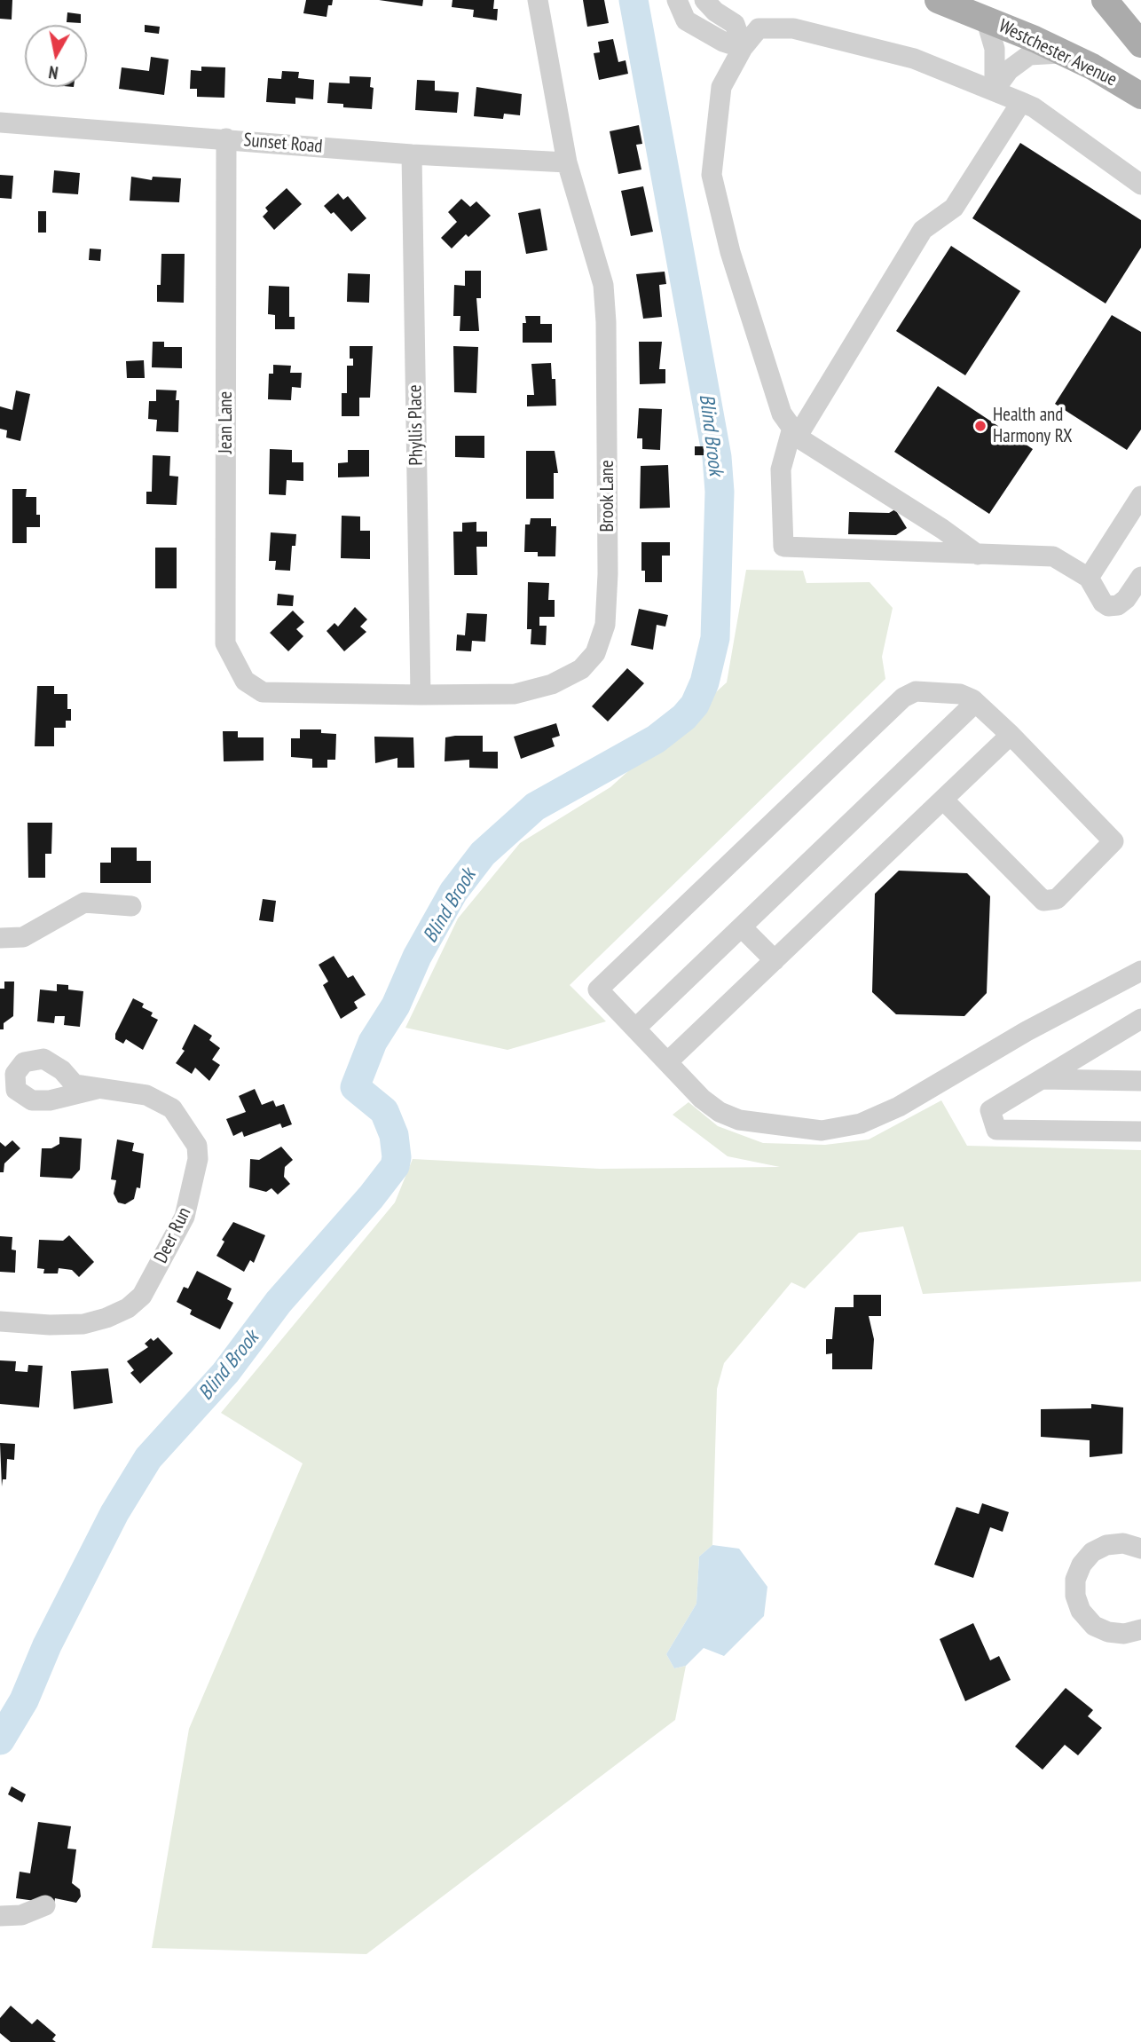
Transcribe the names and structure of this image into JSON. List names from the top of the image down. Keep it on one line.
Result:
{"streets":{"main road":["Westchester Avenue"],"street":["Sunset Road","Jean Lane","Phyllis Place","Brook Lane","Deer Run"]},"crossings":[["Sunset Road","Jean Lane"],["Sunset Road","Phyllis Place"],["Sunset Road","Brook Lane"],["Jean Lane","Brook Lane"],["Phyllis Place","Brook Lane"]],"water":["Blind Brook"],"places":["Health and Harmony RX"],"north":"bottom"}
